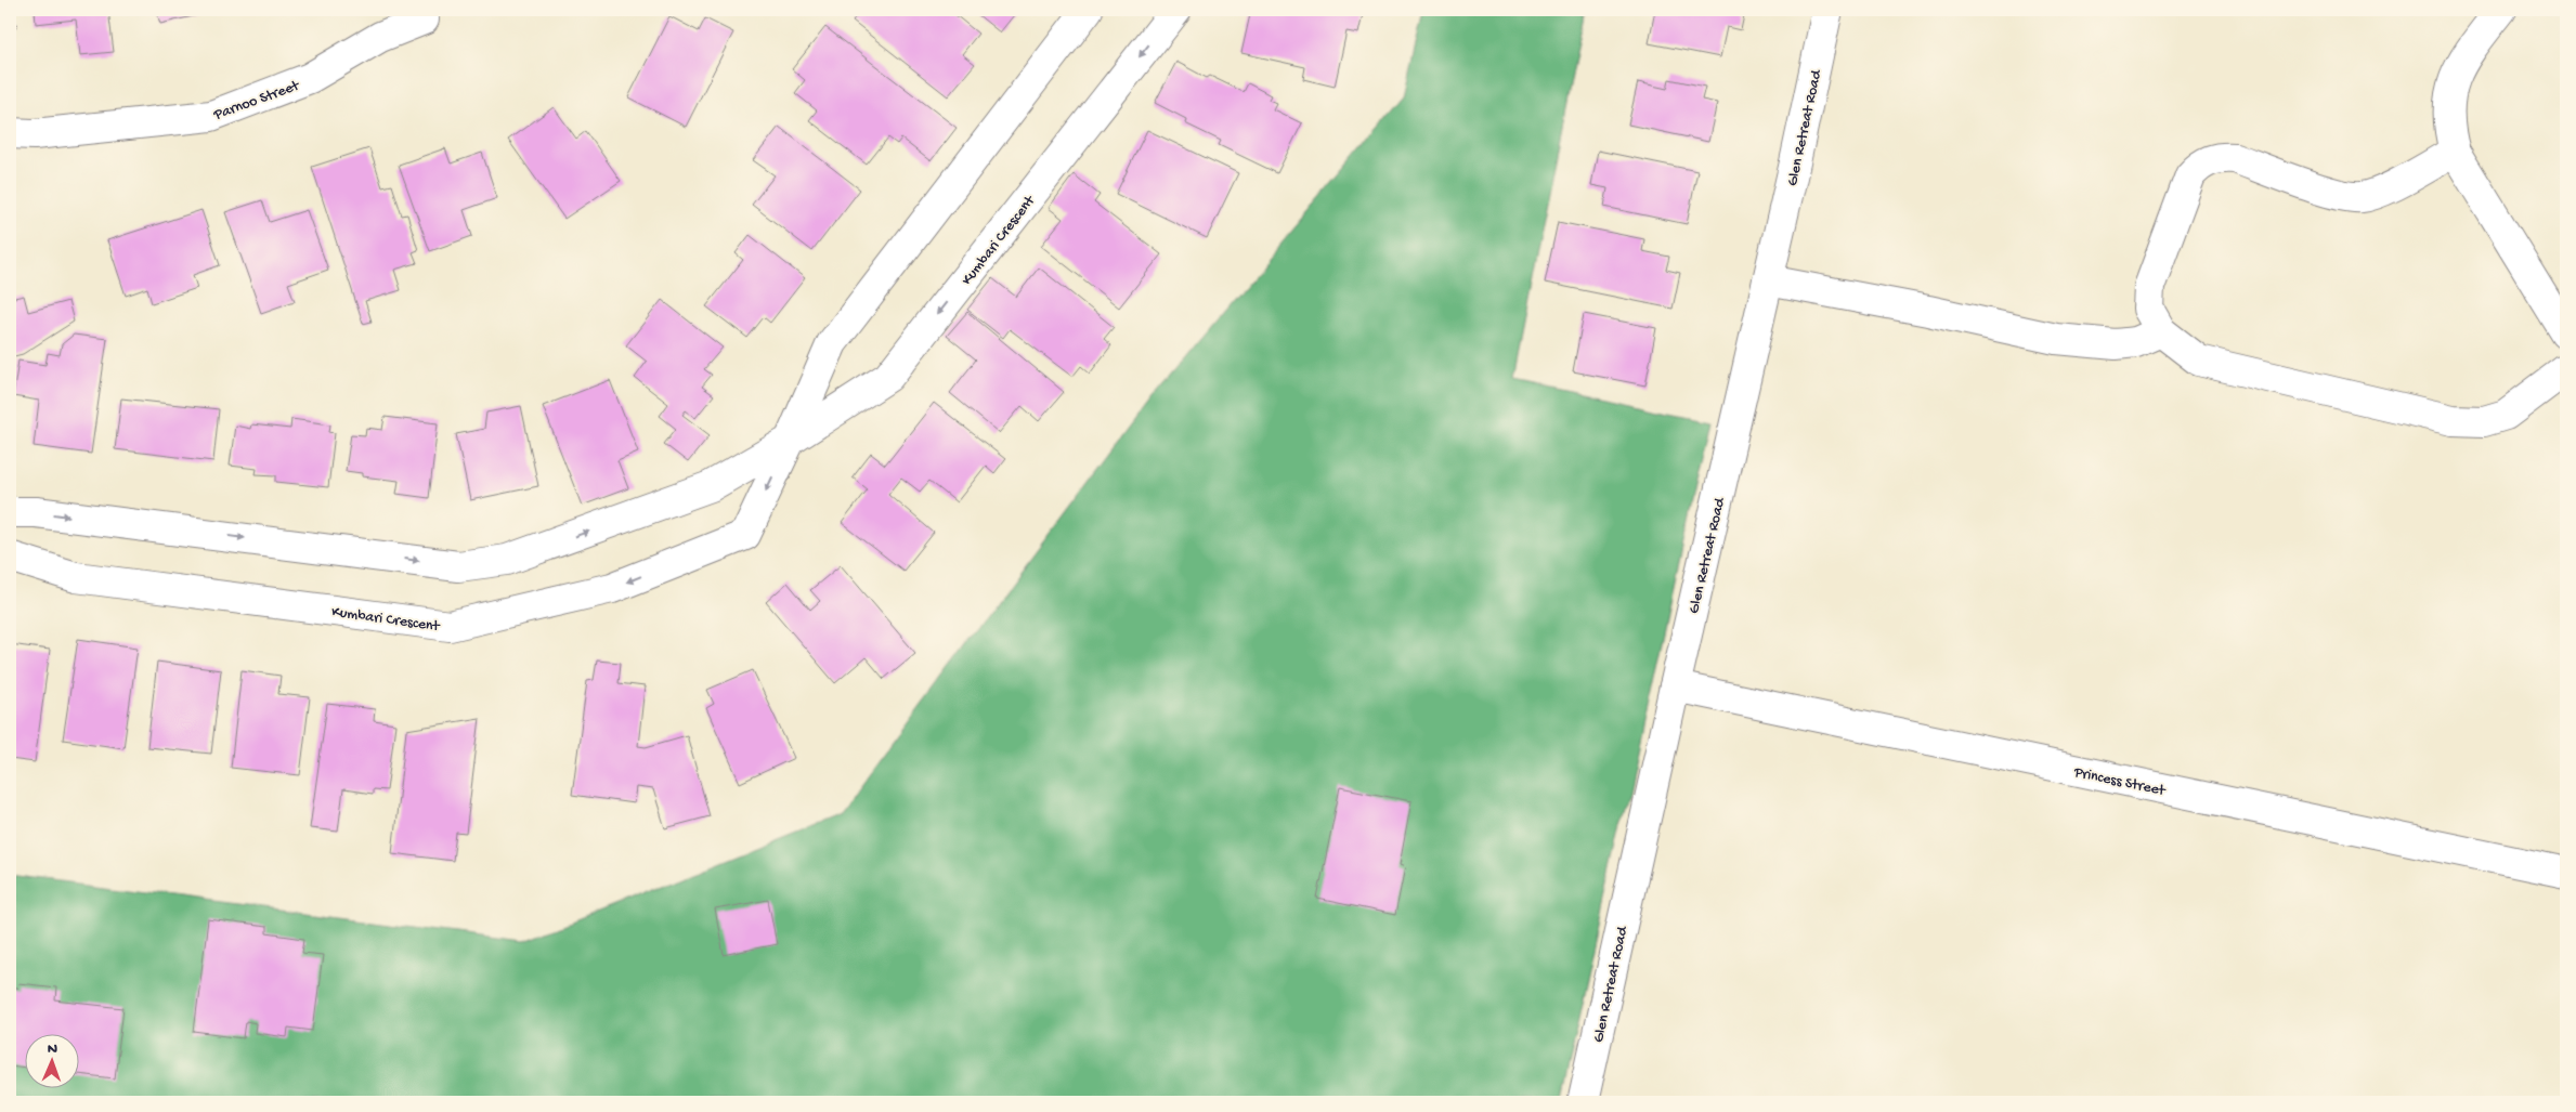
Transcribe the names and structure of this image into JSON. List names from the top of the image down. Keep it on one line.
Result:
{"streets":{"street":["Parnoo Street","Glen Retreat Road","Kumbari Crescent","Princess Street"]},"crossings":[["Glen Retreat Road","Princess Street"]],"north":"top"}
